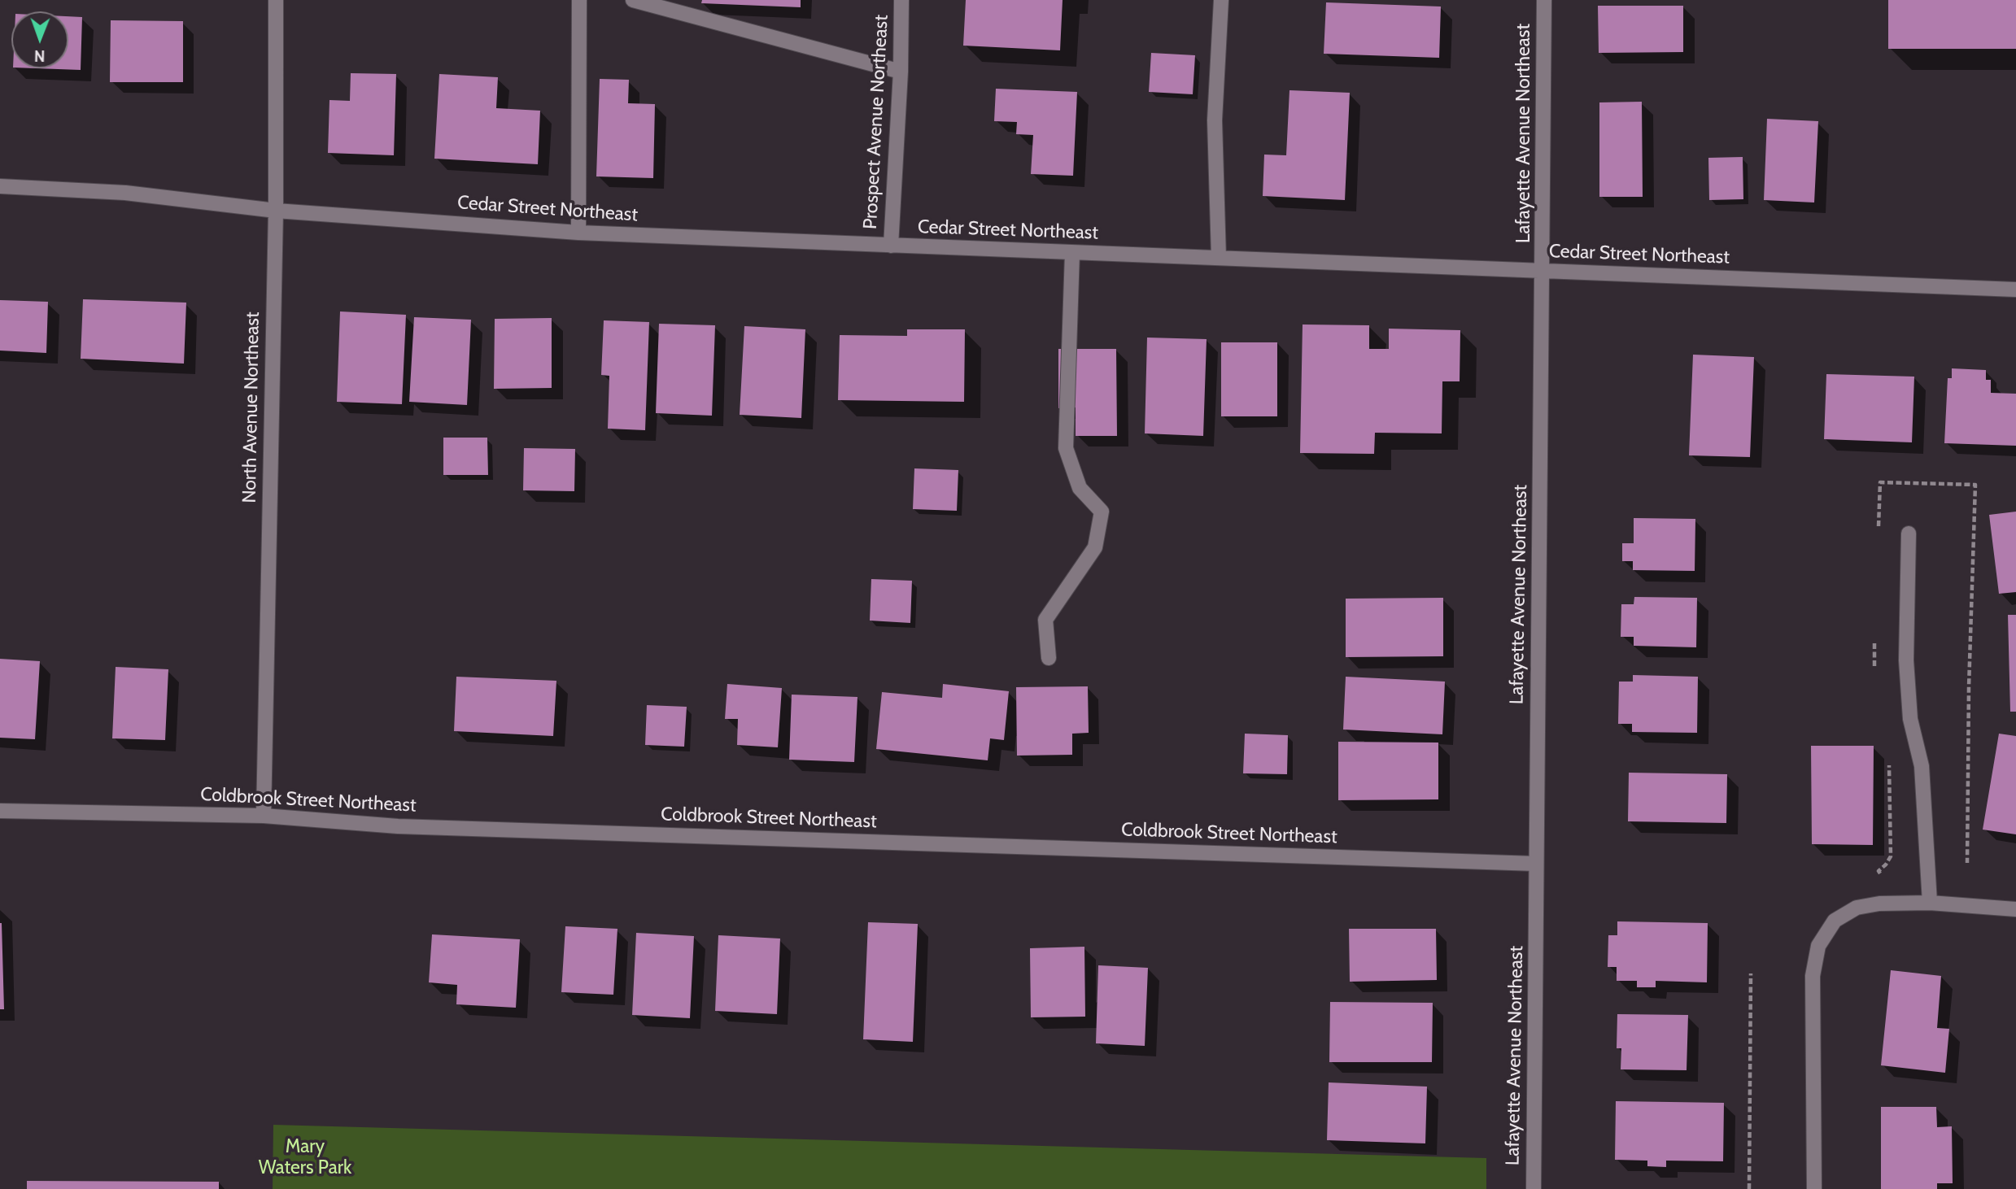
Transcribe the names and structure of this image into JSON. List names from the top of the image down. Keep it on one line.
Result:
{"streets":{"street":["Prospect Avenue Northeast","Lafayette Avenue Northeast","Cedar Street Northeast","North Avenue Northeast","Coldbrook Street Northeast"]},"crossings":[["Prospect Avenue Northeast","Cedar Street Northeast"],["Lafayette Avenue Northeast","Cedar Street Northeast"],["Lafayette Avenue Northeast","Coldbrook Street Northeast"],["Cedar Street Northeast","North Avenue Northeast"],["North Avenue Northeast","Coldbrook Street Northeast"]],"parks":["Mary Waters Park"],"north":"bottom"}
